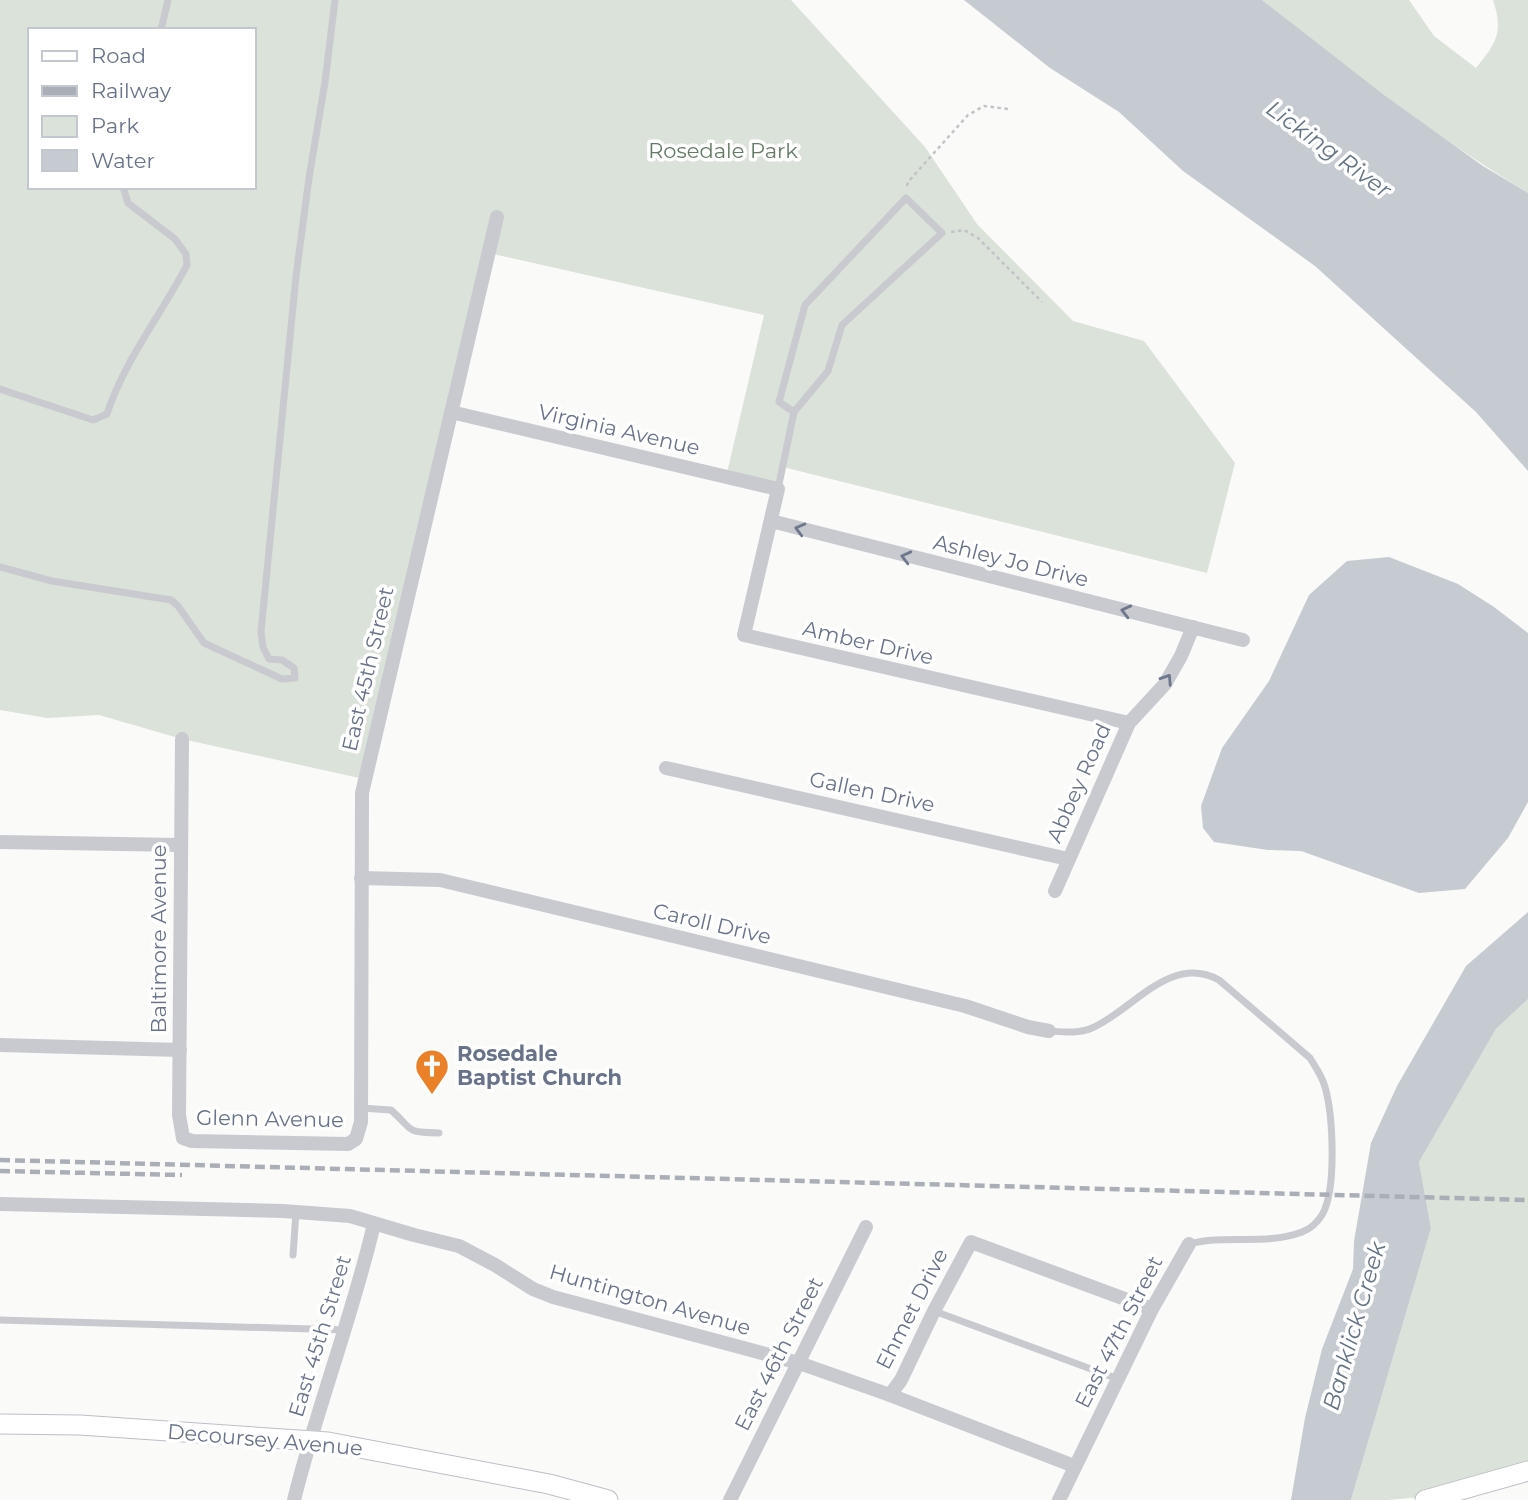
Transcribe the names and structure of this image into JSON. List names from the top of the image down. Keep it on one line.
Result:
{"streets":{"main road":["Decoursey Avenue"],"street":["Virginia Avenue","Ashley Jo Drive","Amber Drive","East 45th Street","Abbey Road","Gallen Drive","Caroll Drive","Baltimore Avenue","Glenn Avenue","Huntington Avenue","Ehmet Drive","East 47th Street","East 46th Street"]},"crossings":[["Virginia Avenue","Amber Drive"],["Virginia Avenue","East 45th Street"],["Ashley Jo Drive","Amber Drive"],["Ashley Jo Drive","Abbey Road"],["Amber Drive","Abbey Road"],["East 45th Street","Caroll Drive"],["East 45th Street","Glenn Avenue"],["East 45th Street","Huntington Avenue"],["East 45th Street","Decoursey Avenue"],["Abbey Road","Gallen Drive"],["Caroll Drive","East 47th Street"],["Baltimore Avenue","Glenn Avenue"],["Huntington Avenue","Ehmet Drive"],["Huntington Avenue","East 47th Street"],["Huntington Avenue","East 46th Street"],["Ehmet Drive","East 47th Street"]],"one_way":["Ashley Jo Drive","Abbey Road"],"water":["Licking River","Banklick Creek"],"parks":["Rosedale Park"],"places":{"church":["Rosedale Baptist Church"]},"legend":["Road","Railway","Park","Water"]}
